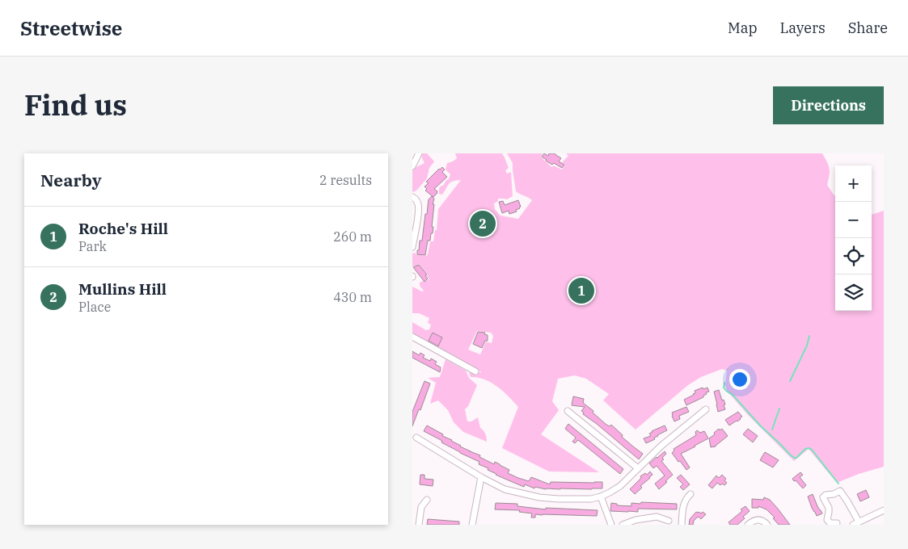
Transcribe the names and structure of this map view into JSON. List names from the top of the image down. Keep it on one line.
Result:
{"page":{"header":"Streetwise","nav":["Map","Layers","Share"],"title":"Find us","buttons":"Directions","heading":["Nearby","2 results"],"map_buttons":["+","−"],"list":[{"mark":"1","name":"Roche's Hill","note":"Park","value":"260 m"},{"mark":"2","name":"Mullins Hill","note":"Place","value":"430 m"}],"pins":["2","1"]}}
